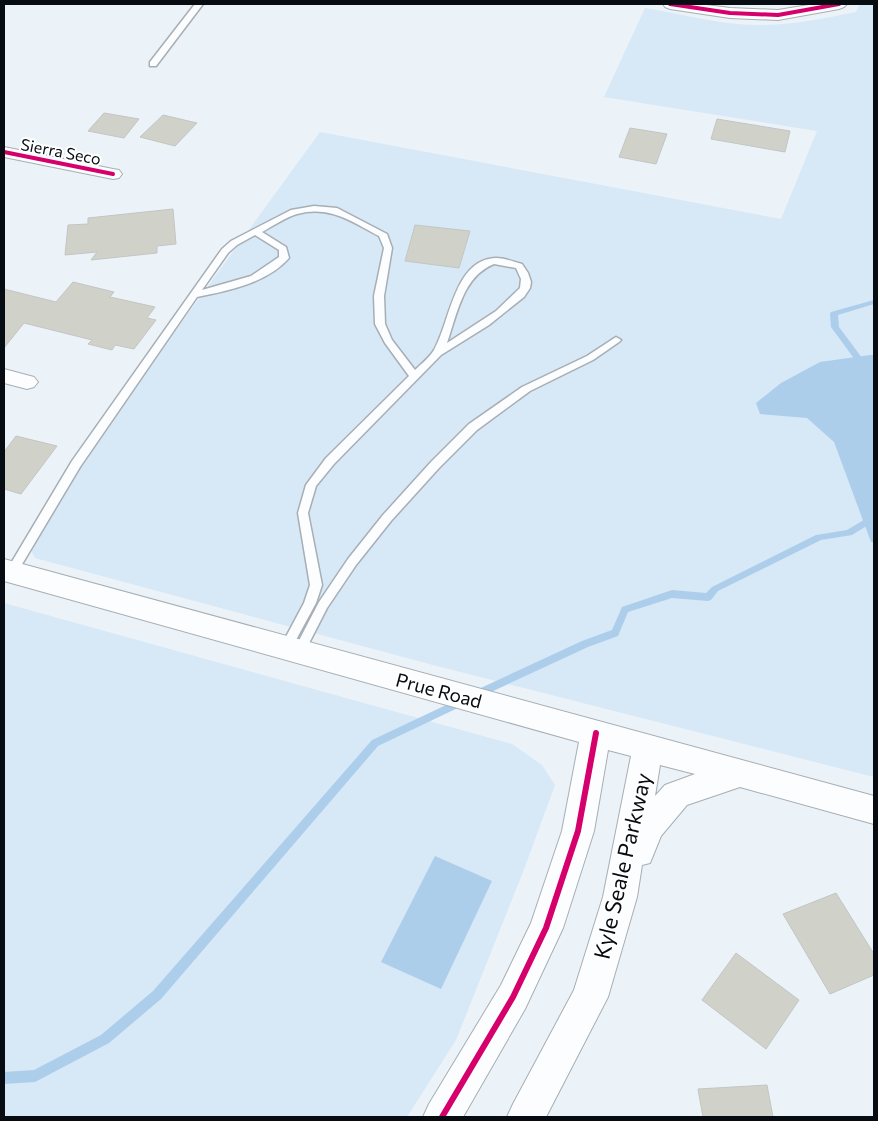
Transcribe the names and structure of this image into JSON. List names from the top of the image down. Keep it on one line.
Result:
{"streets":{"main road":["Prue Road","Kyle Seale Parkway"],"street":["Sierra Seco"]},"crossings":[["Prue Road","Kyle Seale Parkway"]]}
